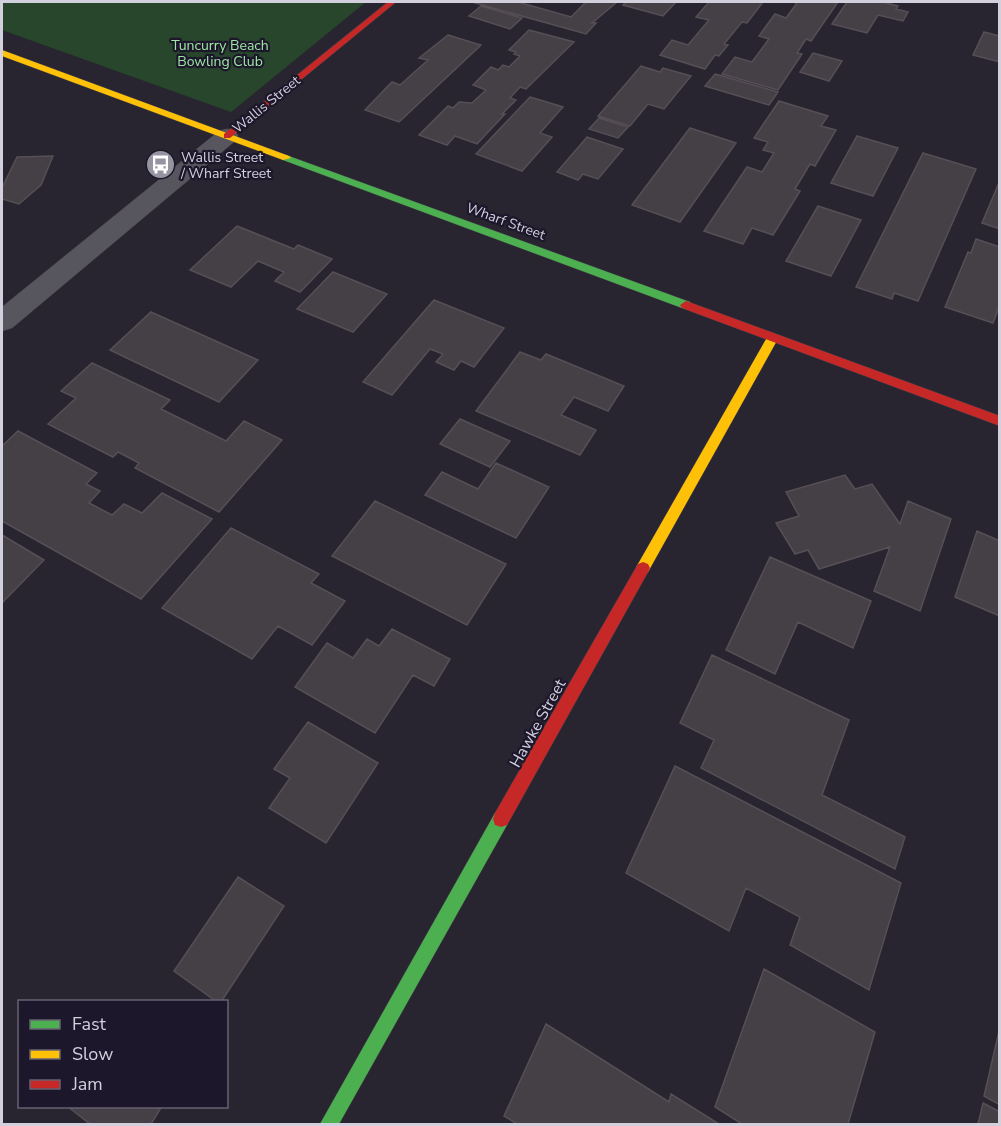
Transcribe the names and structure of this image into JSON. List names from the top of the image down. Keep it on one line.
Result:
{"streets":{"street":["Wallis Street","Wharf Street","Hawke Street"]},"crossings":[["Wallis Street","Wharf Street"],["Wharf Street","Hawke Street"]],"parks":["Tuncurry Beach Bowling Club"],"places":{"bus stop":["Wallis Street / Wharf Street"]},"legend":["Fast","Slow","Jam"]}
